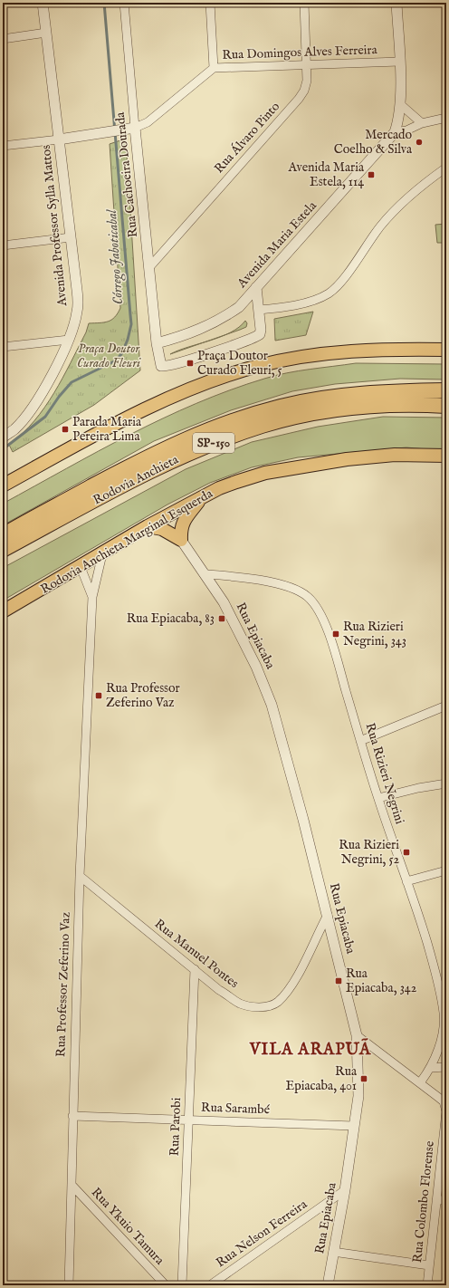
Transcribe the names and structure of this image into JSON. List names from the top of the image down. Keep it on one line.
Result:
{"streets":{"highway":["SP-150","Rodovia Anchieta","Rodovia Anchieta Marginal Esquerda"],"street":["Rua Domingos Alves Ferreira","Rua Álvaro Pinto","Rua Cachoeira Dourada","Avenida Professor Sylla Mattos","Avenida Maria Estela","Rua Epiacaba","Rua Rizieri Negrini","Rua Manuel Pontes","Rua Professor Zeferino Vaz","Rua Sarambé","Rua Parobi","Rua Colombo Florense","Rua Ykuio Tamura","Rua Nelson Ferreira"]},"crossings":[["Rua Domingos Alves Ferreira","Rua Álvaro Pinto"],["Rua Domingos Alves Ferreira","Rua Cachoeira Dourada"],["Rua Domingos Alves Ferreira","Avenida Maria Estela"],["Rua Álvaro Pinto","Rua Cachoeira Dourada"],["Rua Cachoeira Dourada","Avenida Maria Estela"],["Rodovia Anchieta Marginal Esquerda","Rua Professor Zeferino Vaz"],["Rua Epiacaba","Rua Rizieri Negrini"],["Rua Epiacaba","Rua Manuel Pontes"],["Rua Epiacaba","Rua Sarambé"],["Rua Epiacaba","Rua Colombo Florense"],["Rua Epiacaba","Rua Nelson Ferreira"],["Rua Rizieri Negrini","Rua Colombo Florense"],["Rua Manuel Pontes","Rua Professor Zeferino Vaz"],["Rua Manuel Pontes","Rua Parobi"],["Rua Professor Zeferino Vaz","Rua Sarambé"],["Rua Professor Zeferino Vaz","Rua Ykuio Tamura"],["Rua Sarambé","Rua Parobi"]],"districts":["VILA ARAPUÃ"],"water":["Córrego Jaboticabal"],"parks":["Praça Doutor Curado Fleuri"],"places":{"other":["Mercado Coelho & Silva"],"transit":["Avenida Maria Estela, 114","Praça Doutor Curado Fleuri, 5","Parada Maria Pereira Lima","Rua Epiacaba, 83","Rua Rizieri Negrini, 343","Rua Professor Zeferino Vaz","Rua Rizieri Negrini, 52","Rua Epiacaba, 342","Rua Epiacaba, 401"]}}
